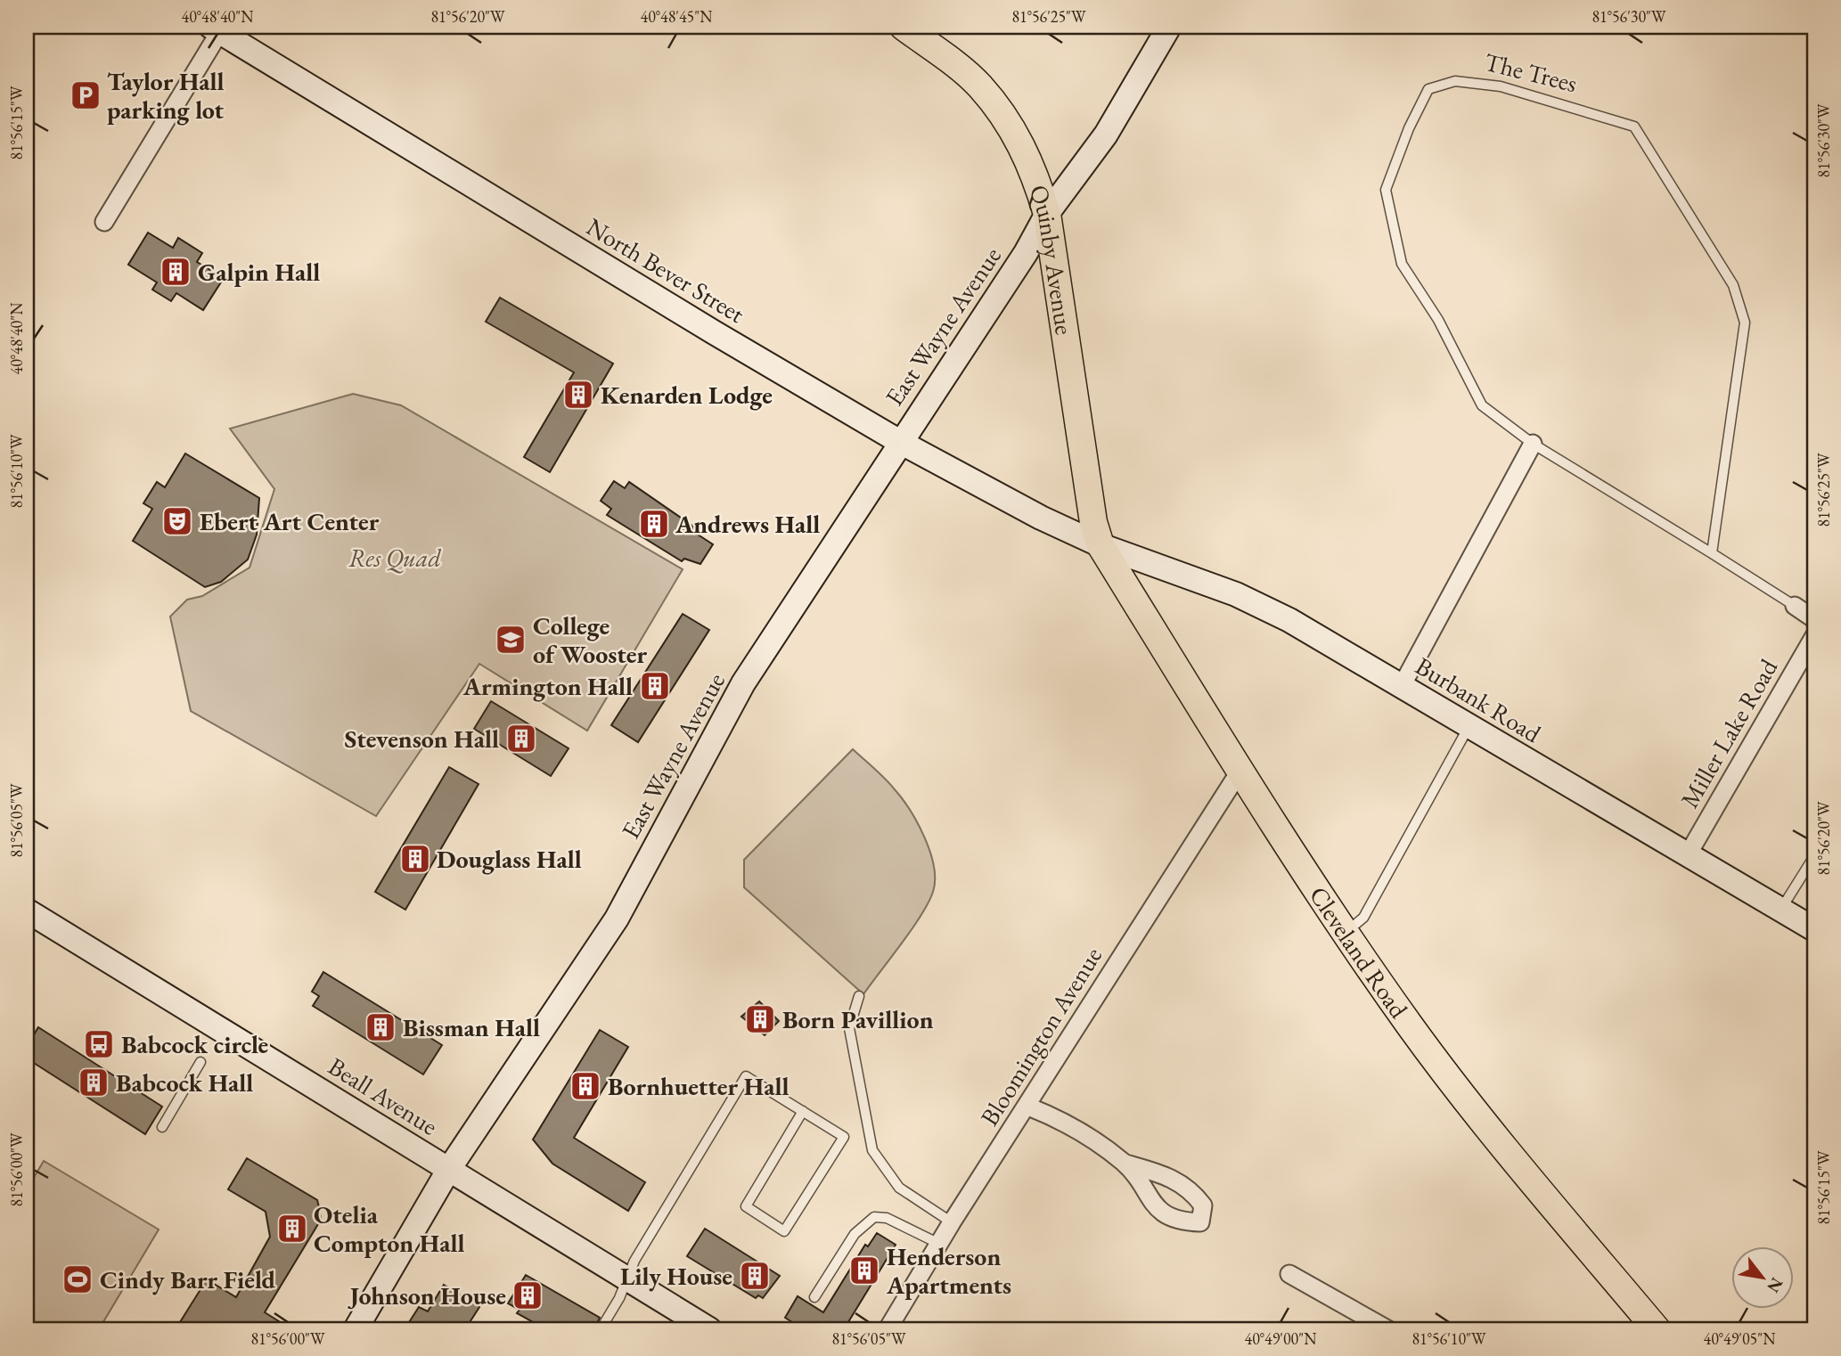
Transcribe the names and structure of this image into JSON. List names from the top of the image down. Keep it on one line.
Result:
{"streets":{"main road":["Quinby Avenue","Cleveland Road"],"street":["The Trees","North Bever Street","East Wayne Avenue","Burbank Road","Miller Lake Road","Bloomington Avenue","Beall Avenue"]},"crossings":[["Quinby Avenue","North Bever Street"],["Quinby Avenue","East Wayne Avenue"],["Quinby Avenue","Burbank Road"],["Quinby Avenue","Cleveland Road"],["North Bever Street","East Wayne Avenue"],["North Bever Street","Burbank Road"],["North Bever Street","Cleveland Road"],["East Wayne Avenue","Beall Avenue"],["Burbank Road","Miller Lake Road"],["Burbank Road","Cleveland Road"],["Cleveland Road","Bloomington Avenue"]],"parks":["Res Quad"],"places":{"parking":["Taylor Hall parking lot"],"building":["Galpin Hall","Kenarden Lodge","Andrews Hall","Armington Hall","Stevenson Hall","Douglass Hall","Born Pavillion","Bissman Hall","Babcock Hall","Bornhuetter Hall","Otelia Compton Hall","Henderson Apartments","Lily House","Johnson House"],"theatre":["Ebert Art Center"],"school or university":["College of Wooster"],"bus stop":["Babcock circle"],"sports":["Cindy Barr Field"]},"north":"bottom right","coordinates":["40°48'40\"N","81°56'20\"W","40°48'45\"N","81°56'25\"W","81°56'30\"W","81°56'15\"W","81°56'10\"W","81°56'05\"W","81°56'00\"W","40°49'00\"N","40°49'05\"N"]}
